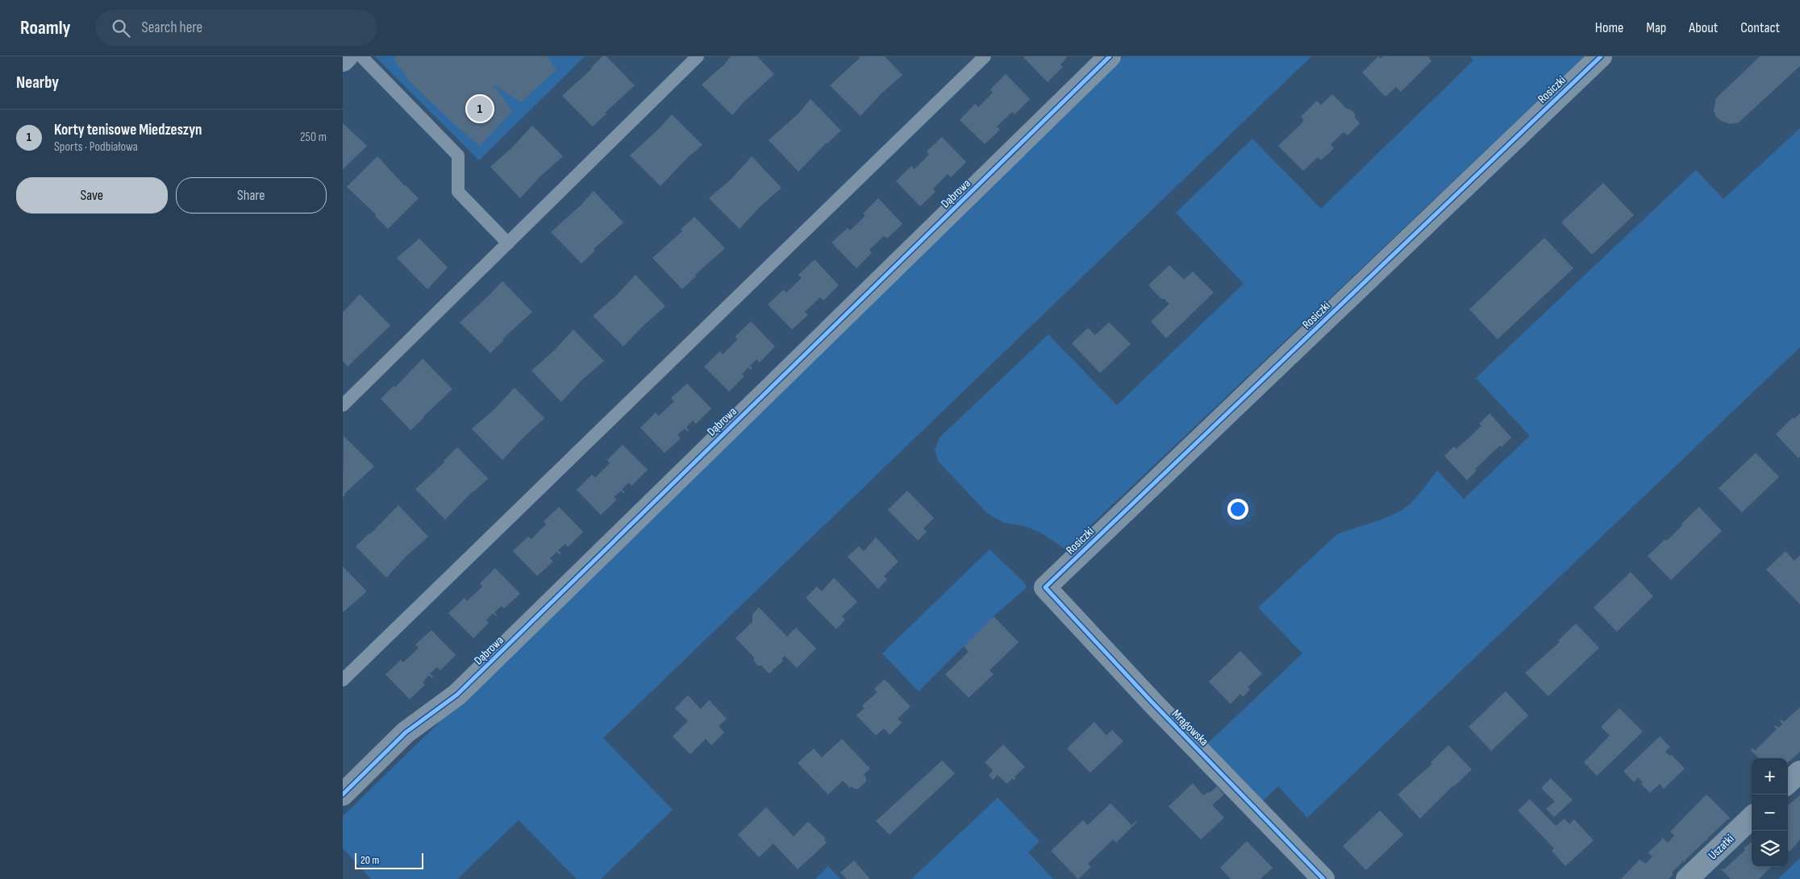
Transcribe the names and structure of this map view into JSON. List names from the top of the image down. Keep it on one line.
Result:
{"streets":{"street":["Rosiczki","Dąbrowa","Mrągowska","Uszatki"]},"crossings":[["Rosiczki","Mrągowska"]],"scale_bar":"20 m","page":{"header":"Roamly","search":"Search here","nav":["Home","Map","About","Contact"],"heading":"Nearby","pins":"1","list":[{"mark":"1","name":"Korty tenisowe Miedzeszyn","note":"Sports · Podbiałowa","value":"250 m"}],"buttons":["Save","Share"],"map_buttons":["+","−"],"scale":"20 m"}}
